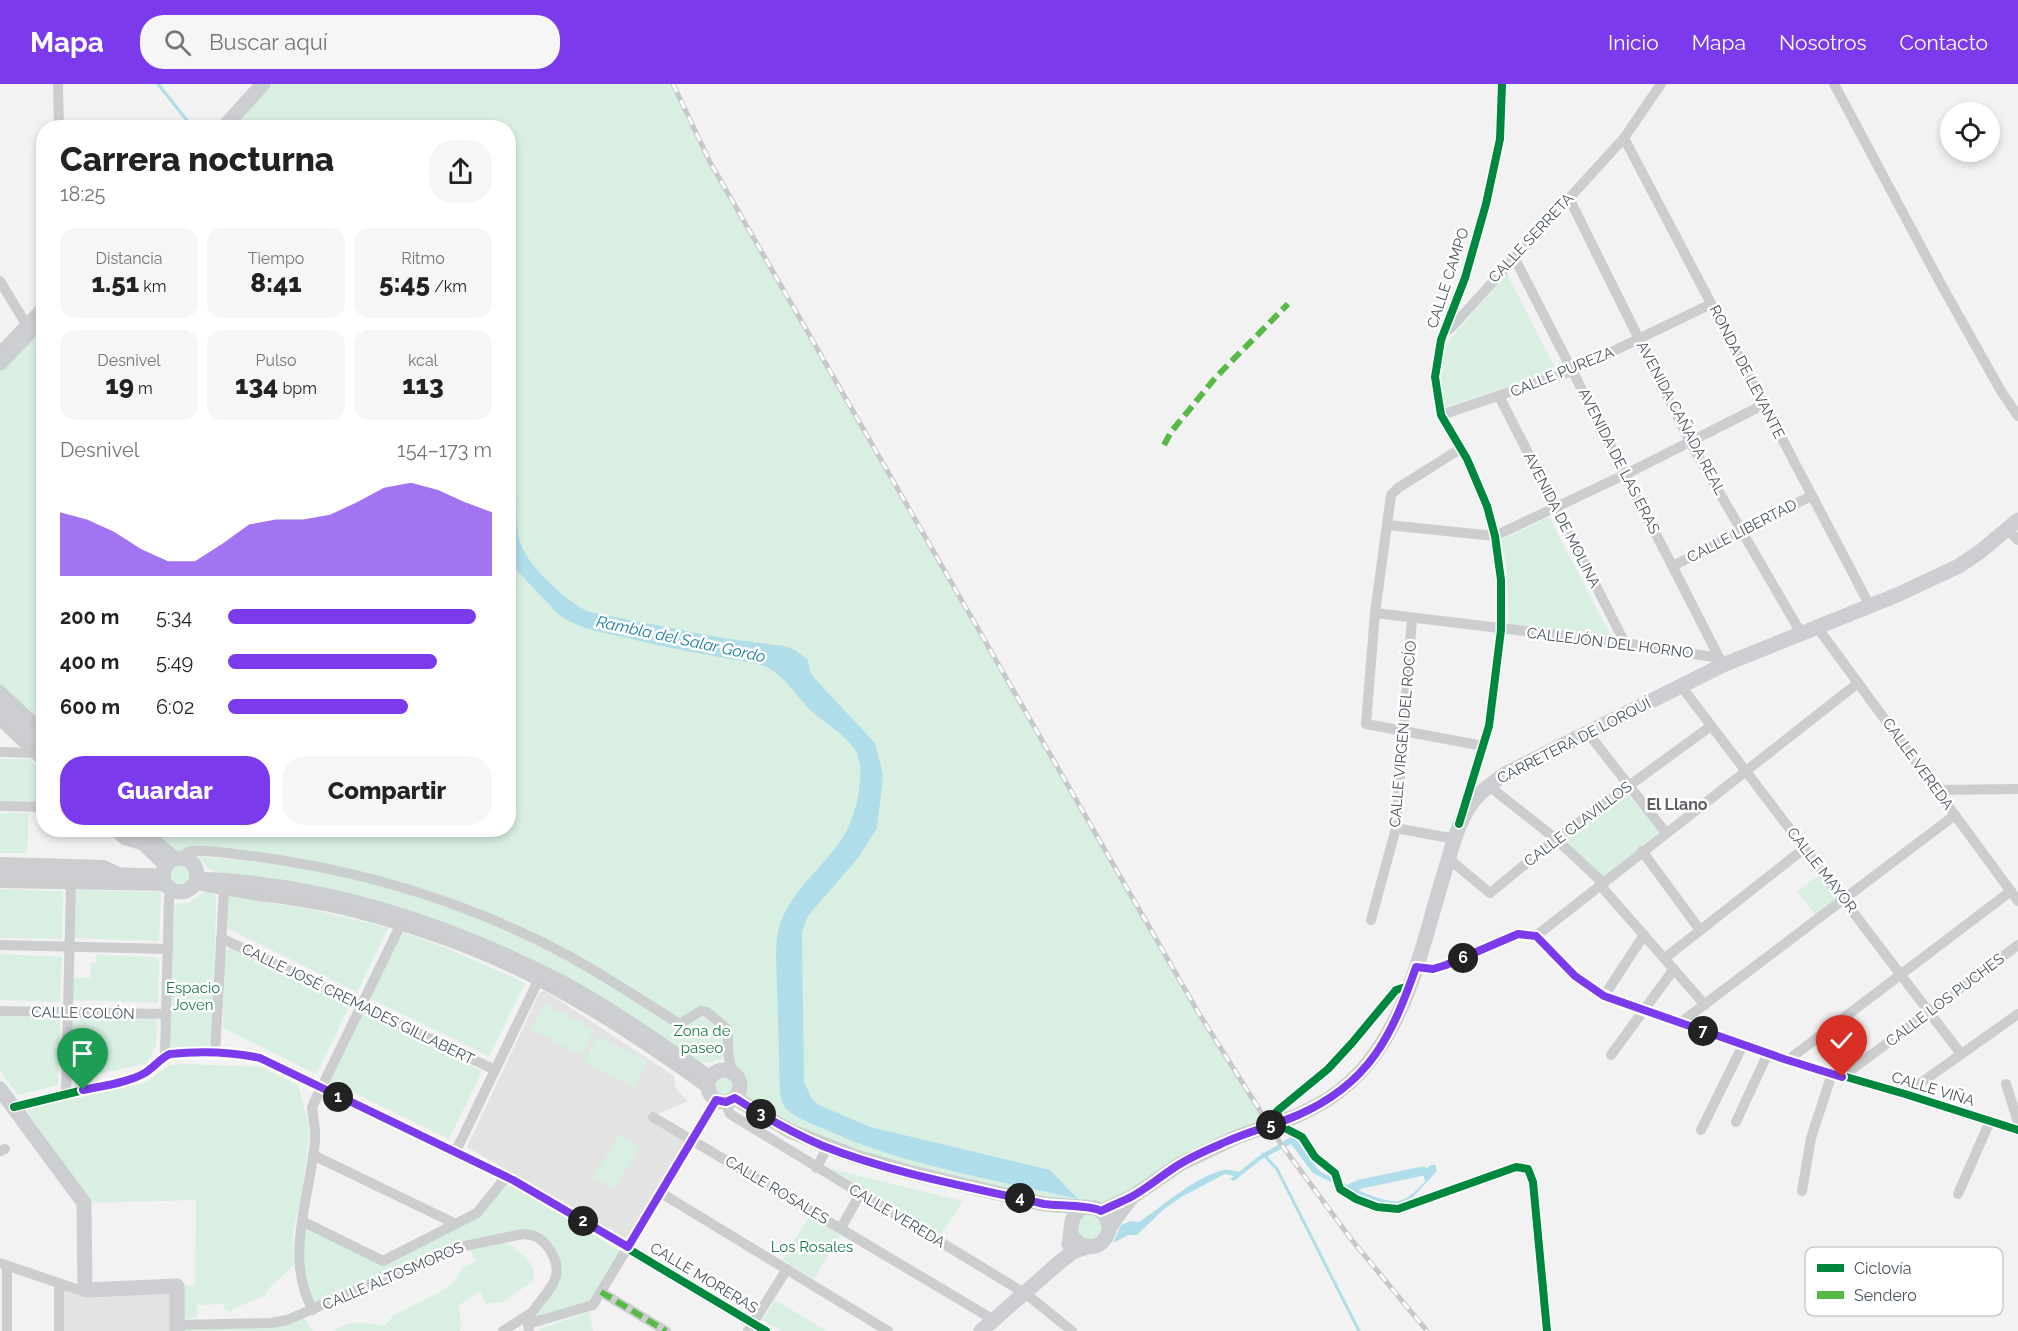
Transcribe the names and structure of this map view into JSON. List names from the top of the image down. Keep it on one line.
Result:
{"streets":{"main road":["CARRETERA DE LORQUÍ"],"street":["CALLE SERRETA","CALLE CAMPO","CALLE PUREZA","RONDA DE LEVANTE","AVENIDA CAÑADA REAL","AVENIDA DE LAS ERAS","AVENIDA DE MOLINA","CALLE LIBERTAD","CALLEJÓN DEL HORNO","CALLE VIRGEN DEL ROCÍO","CALLE VEREDA","CALLE CLAVILLOS","CALLE MAYOR","CALLE LOS PUCHES","CALLE JOSÉ CREMADES GILLABERT","CALLE COLÓN","CALLE VIÑA","CALLE ROSALES","CALLE ALTOSMOROS","CALLE MORERAS"]},"crossings":[["CALLE SERRETA","CALLE CAMPO"],["CALLE SERRETA","RONDA DE LEVANTE"],["CALLE SERRETA","AVENIDA CAÑADA REAL"],["CALLE SERRETA","AVENIDA DE LAS ERAS"],["CALLE CAMPO","CALLE PUREZA"],["CALLE CAMPO","CALLEJÓN DEL HORNO"],["CALLE CAMPO","CARRETERA DE LORQUÍ"],["CALLE PUREZA","RONDA DE LEVANTE"],["CALLE PUREZA","AVENIDA CAÑADA REAL"],["CALLE PUREZA","AVENIDA DE LAS ERAS"],["CALLE PUREZA","AVENIDA DE MOLINA"],["RONDA DE LEVANTE","CALLE LIBERTAD"],["RONDA DE LEVANTE","CARRETERA DE LORQUÍ"],["AVENIDA CAÑADA REAL","CALLE LIBERTAD"],["AVENIDA CAÑADA REAL","CARRETERA DE LORQUÍ"],["AVENIDA DE LAS ERAS","CALLE LIBERTAD"],["AVENIDA DE LAS ERAS","CALLEJÓN DEL HORNO"],["AVENIDA DE LAS ERAS","CARRETERA DE LORQUÍ"],["AVENIDA DE MOLINA","CALLEJÓN DEL HORNO"],["CALLEJÓN DEL HORNO","CALLE VIRGEN DEL ROCÍO"],["CALLEJÓN DEL HORNO","CARRETERA DE LORQUÍ"],["CARRETERA DE LORQUÍ","CALLE VEREDA"],["CARRETERA DE LORQUÍ","CALLE CLAVILLOS"],["CARRETERA DE LORQUÍ","CALLE MAYOR"],["CALLE CLAVILLOS","CALLE MAYOR"],["CALLE MAYOR","CALLE LOS PUCHES"],["CALLE LOS PUCHES","CALLE VIÑA"]],"districts":["El Llano"],"water":["Rambla del Salar Gordo"],"parks":["Espacio Joven","Zona de paseo","Los Rosales"],"legend":["Ciclovía","Sendero"],"page":{"header":"Mapa","search":"Buscar aquí","nav":["Inicio","Mapa","Nosotros","Contacto"],"heading":["Carrera nocturna","18:25"],"stats":[["Distancia","1.51 km"],["Tiempo","8:41"],["Ritmo","5:45 /km"],["Desnivel","19 m"],["Pulso","134 bpm"],["kcal","113"]],"chart":["Desnivel","154–173 m"],"list":[{"name":"200 m","note":"5:34"},{"name":"400 m","note":"5:49"},{"name":"600 m","note":"6:02"}],"buttons":["Guardar","Compartir"],"pins":["6","7","1","3","5","4","2"]}}
